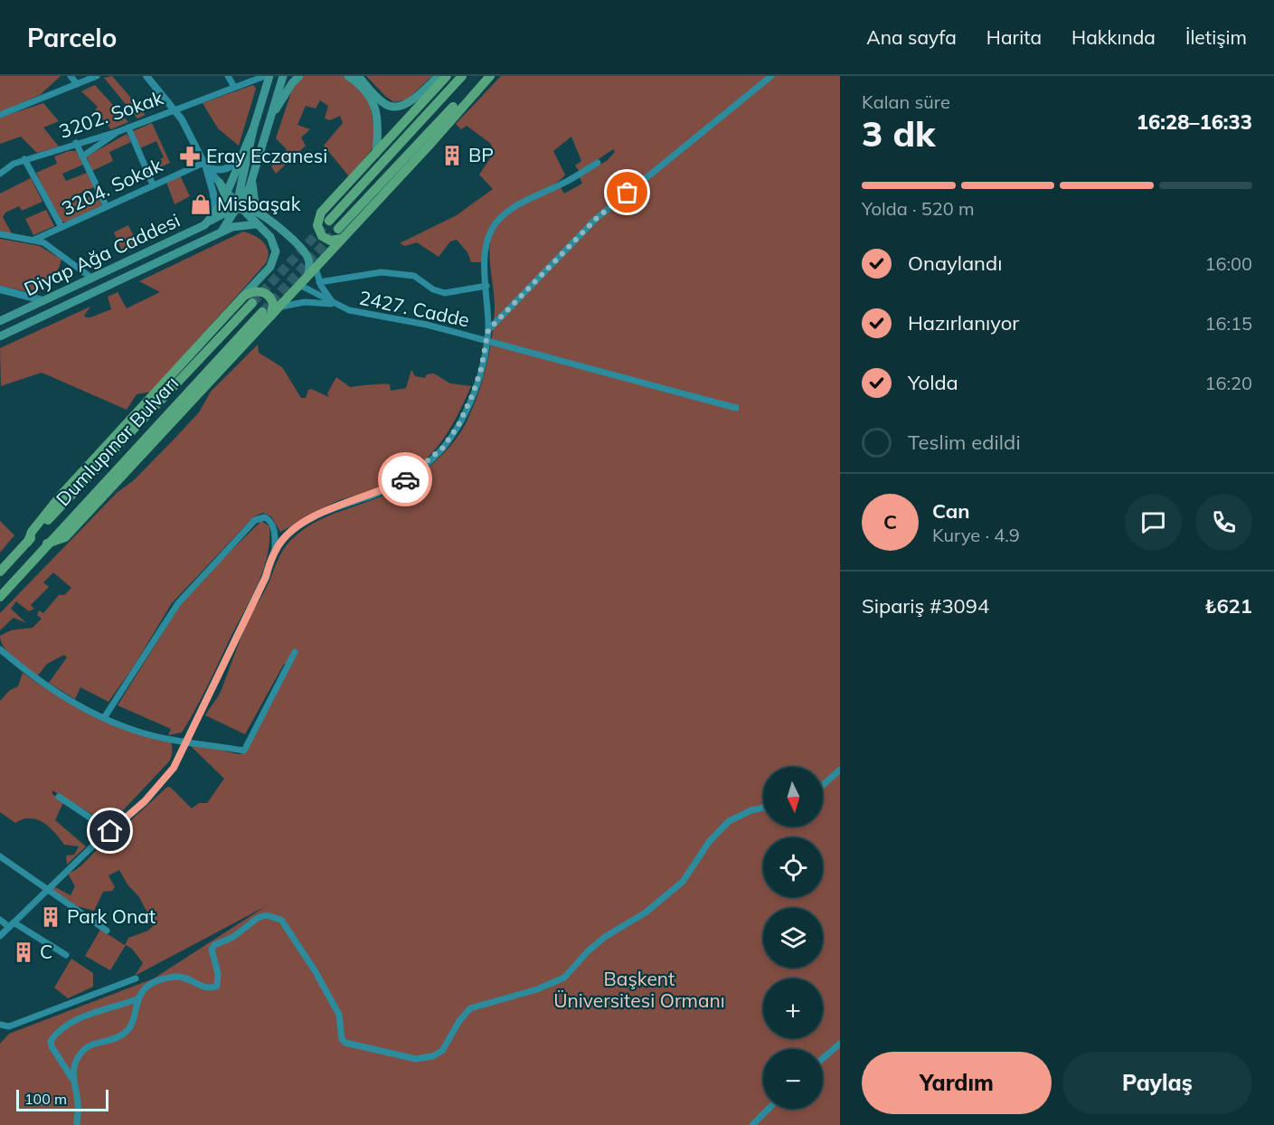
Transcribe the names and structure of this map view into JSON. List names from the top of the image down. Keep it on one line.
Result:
{"streets":{"highway":["Dumlupınar Bulvarı"],"main road":["Diyap Ağa Caddesi"],"street":["3202. Sokak","3204. Sokak","2427. Cadde"]},"parks":["Başkent Üniversitesi Ormanı"],"places":{"building":["BP","Park Onat","C"],"pharmacy":["Eray Eczanesi"],"shop":["Misbaşak"]},"scale_bar":"100 m","north":"bottom","page":{"header":"Parcelo","nav":["Ana sayfa","Harita","Hakkında","İletişim"],"heading":["3 dk","Kalan süre","16:28–16:33"],"panel":["Can","Kurye · 4.9","Sipariş #3094","₺621"],"bar":"Yolda · 520 m","list":[["Onaylandı","16:00"],["Hazırlanıyor","16:15"],["Yolda","16:20"],"Teslim edildi"],"round":"C","map_buttons":["+","−"],"buttons":["Yardım","Paylaş"],"scale":"100 m"}}
